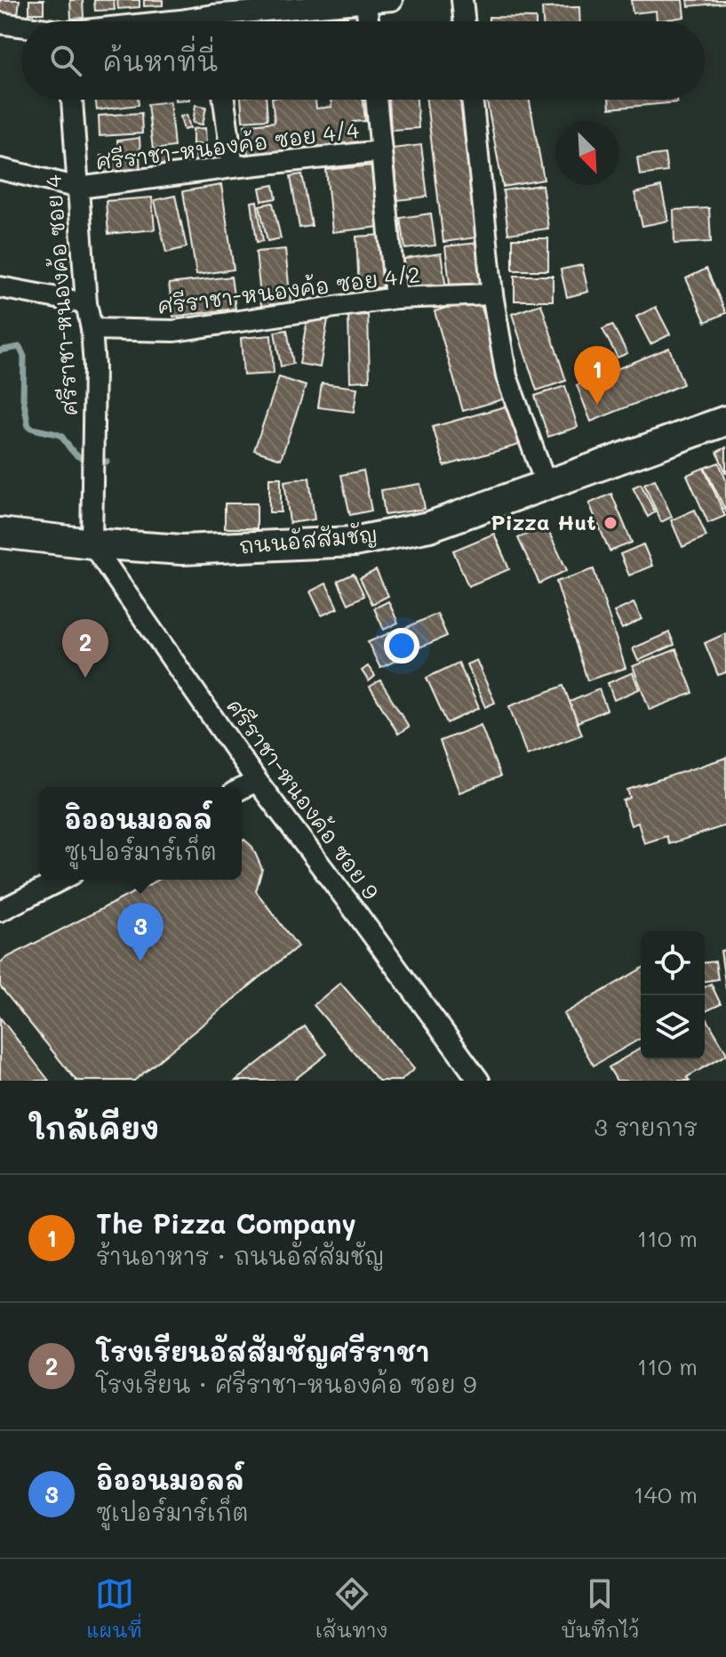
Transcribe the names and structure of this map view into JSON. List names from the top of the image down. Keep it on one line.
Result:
{"streets":{"main road":["ถนนอัสสัมชัญ"],"street":["ศรีราชา-หนองค้อ ซอย 4/4","ศรีราชา-หนองค้อ ซอย 4/2","ศรีราชา-หนองค้อ ซอย 4","ศรีราชา-หนองค้อ ซอย 9"]},"crossings":[["ศรีราชา-หนองค้อ ซอย 4/4","ศรีราชา-หนองค้อ ซอย 4"],["ศรีราชา-หนองค้อ ซอย 4/2","ศรีราชา-หนองค้อ ซอย 4"],["ศรีราชา-หนองค้อ ซอย 4","ถนนอัสสัมชัญ"],["ศรีราชา-หนองค้อ ซอย 4","ศรีราชา-หนองค้อ ซอย 9"],["ถนนอัสสัมชัญ","ศรีราชา-หนองค้อ ซอย 9"]],"places":["Pizza Hut"],"north":"bottom right","page":{"search":"ค้นหาที่นี่","pins":["1","2","3"],"popup":["อิออนมอลล์","ซูเปอร์มาร์เก็ต"],"heading":["ใกล้เคียง","3 รายการ"],"list":[{"mark":"1","name":"The Pizza Company","note":"ร้านอาหาร · ถนนอัสสัมชัญ","value":"110 m"},{"mark":"2","name":"โรงเรียนอัสสัมชัญศรีราชา","note":"โรงเรียน · ศรีราชา-หนองค้อ ซอย 9","value":"110 m"},{"mark":"3","name":"อิออนมอลล์","note":"ซูเปอร์มาร์เก็ต","value":"140 m"}],"nav":["แผนที่","เส้นทาง","บันทึกไว้"]}}
